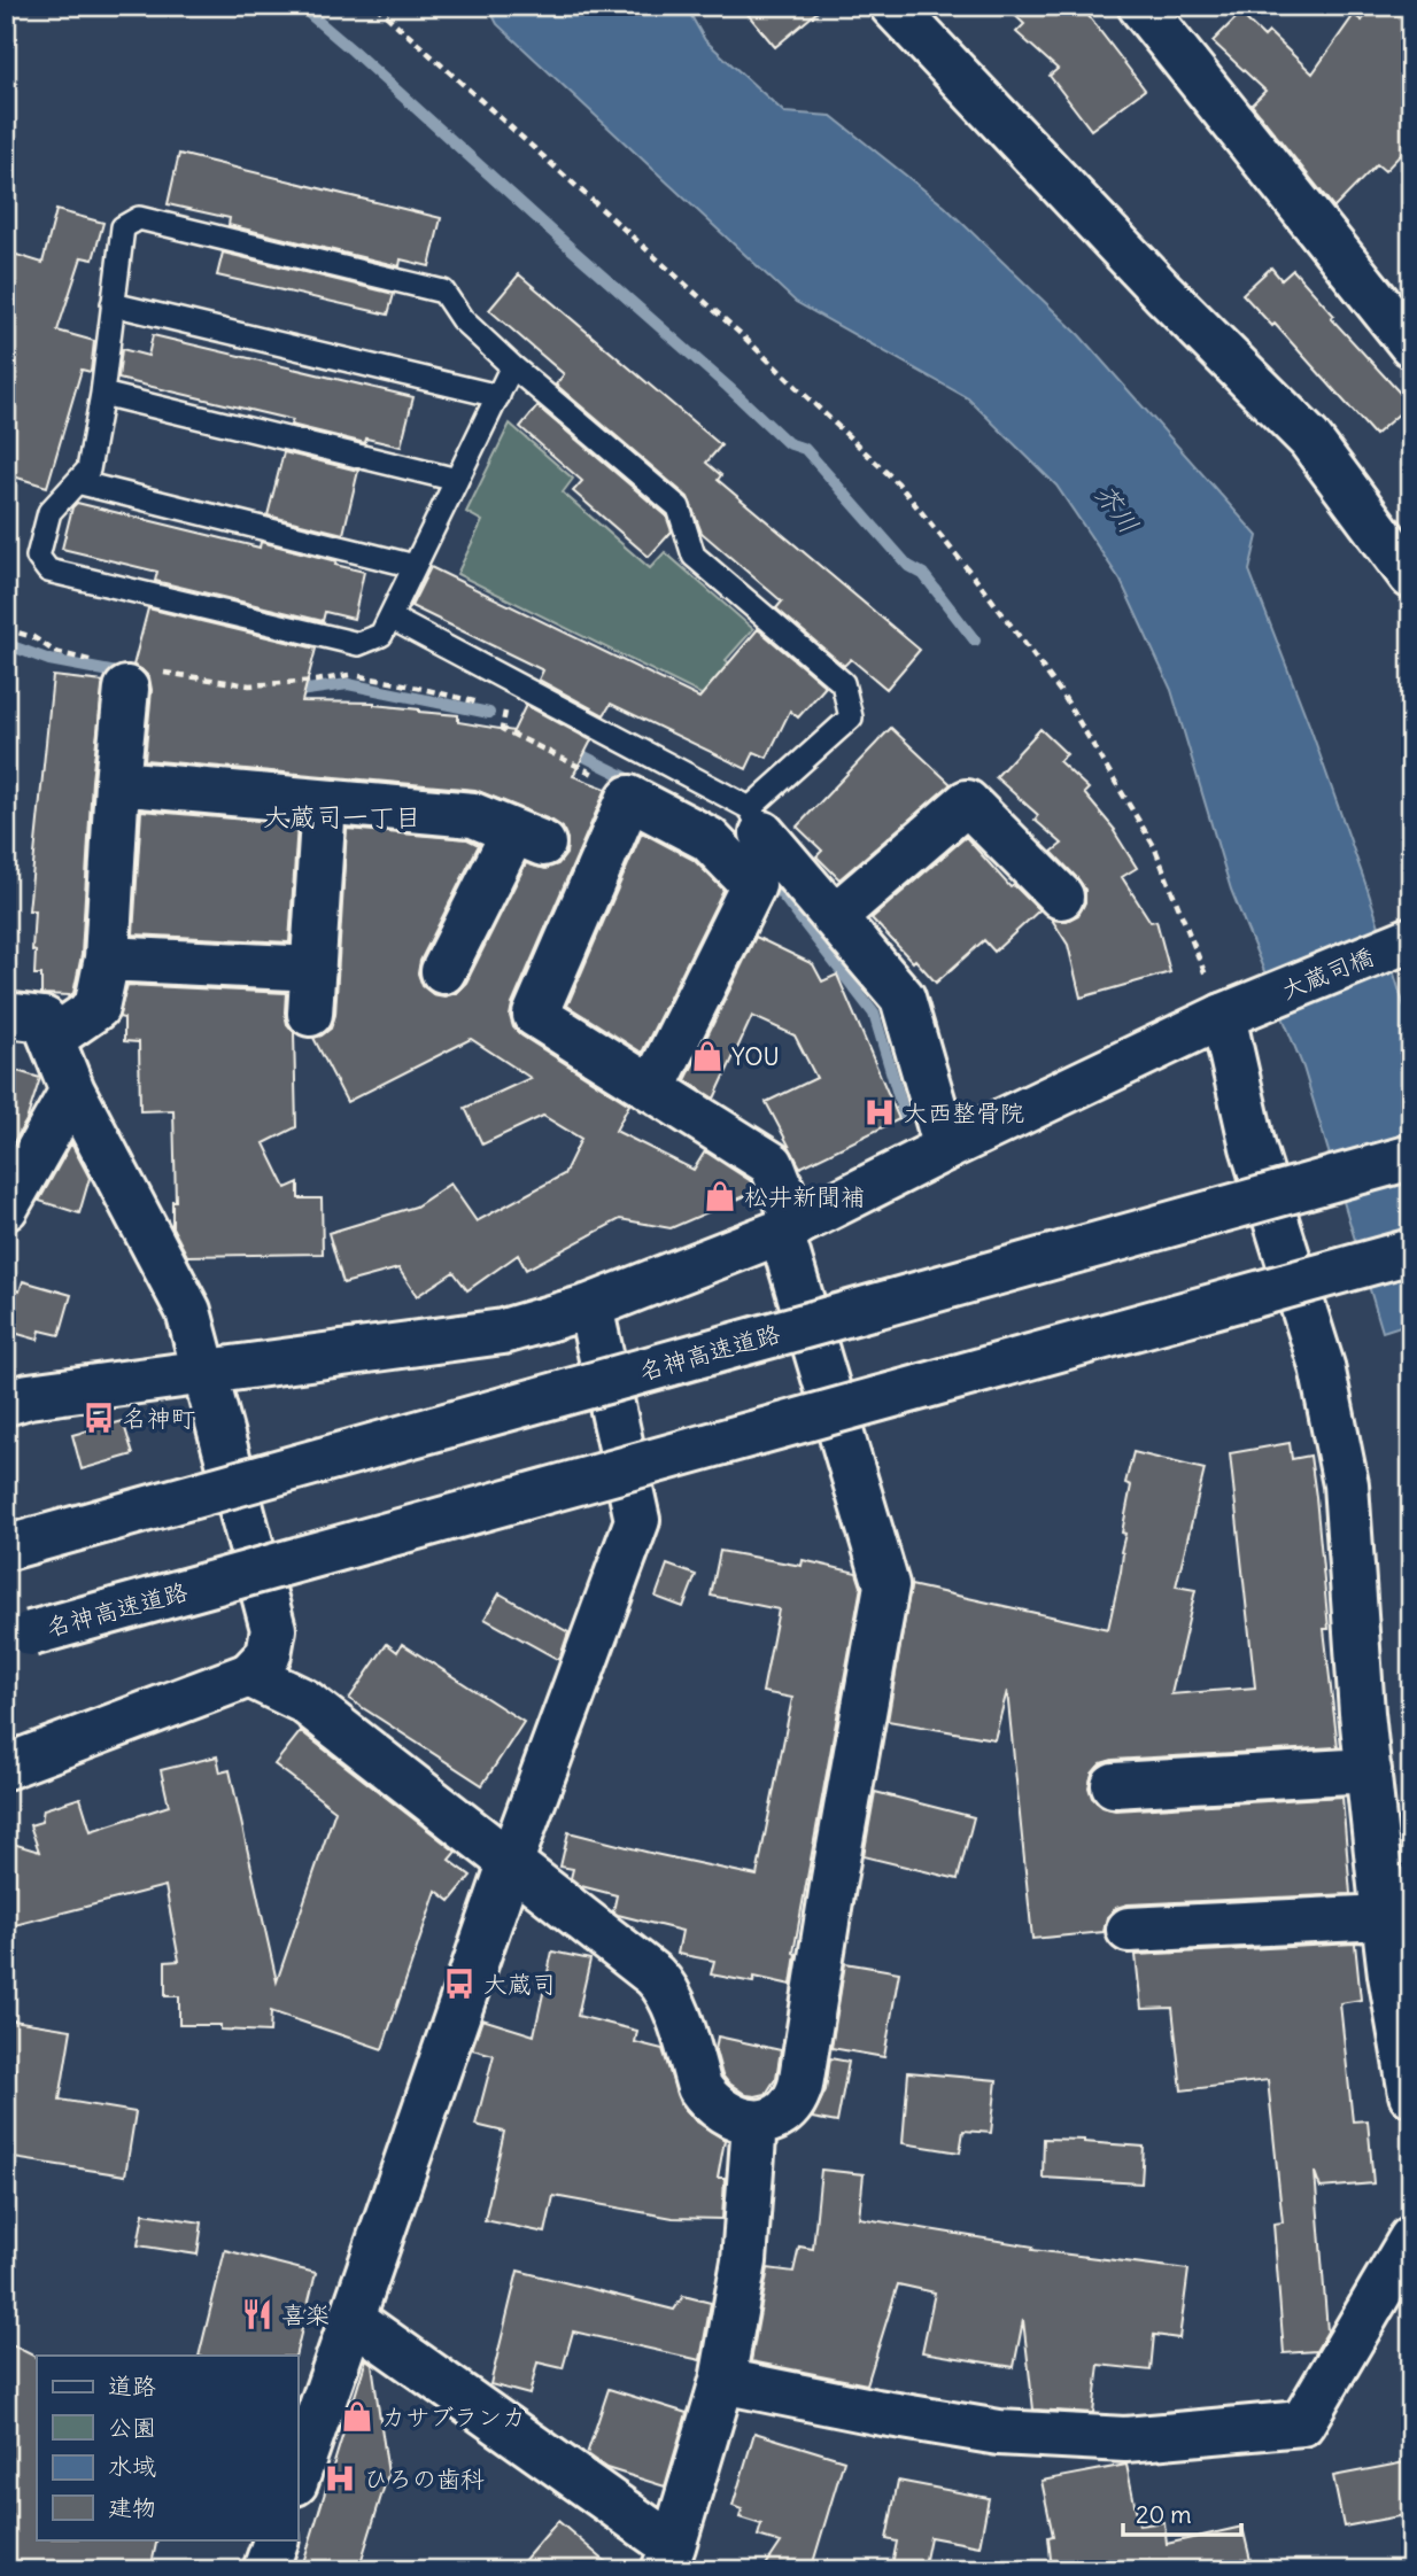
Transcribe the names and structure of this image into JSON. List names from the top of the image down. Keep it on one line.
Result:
{"streets":{"main road":["大蔵司橋","名神高速道路"]},"districts":["大蔵司一丁目"],"water":["芥川"],"places":{"shop":["YOU","松井新聞補","カサブランカ"],"hospital":["大西整骨院","ひろの歯科"],"bus stop":["名神町","大蔵司"],"restaurant":["喜楽"]},"legend":["道路","公園","水域","建物"],"scale_bar":"20 m"}
